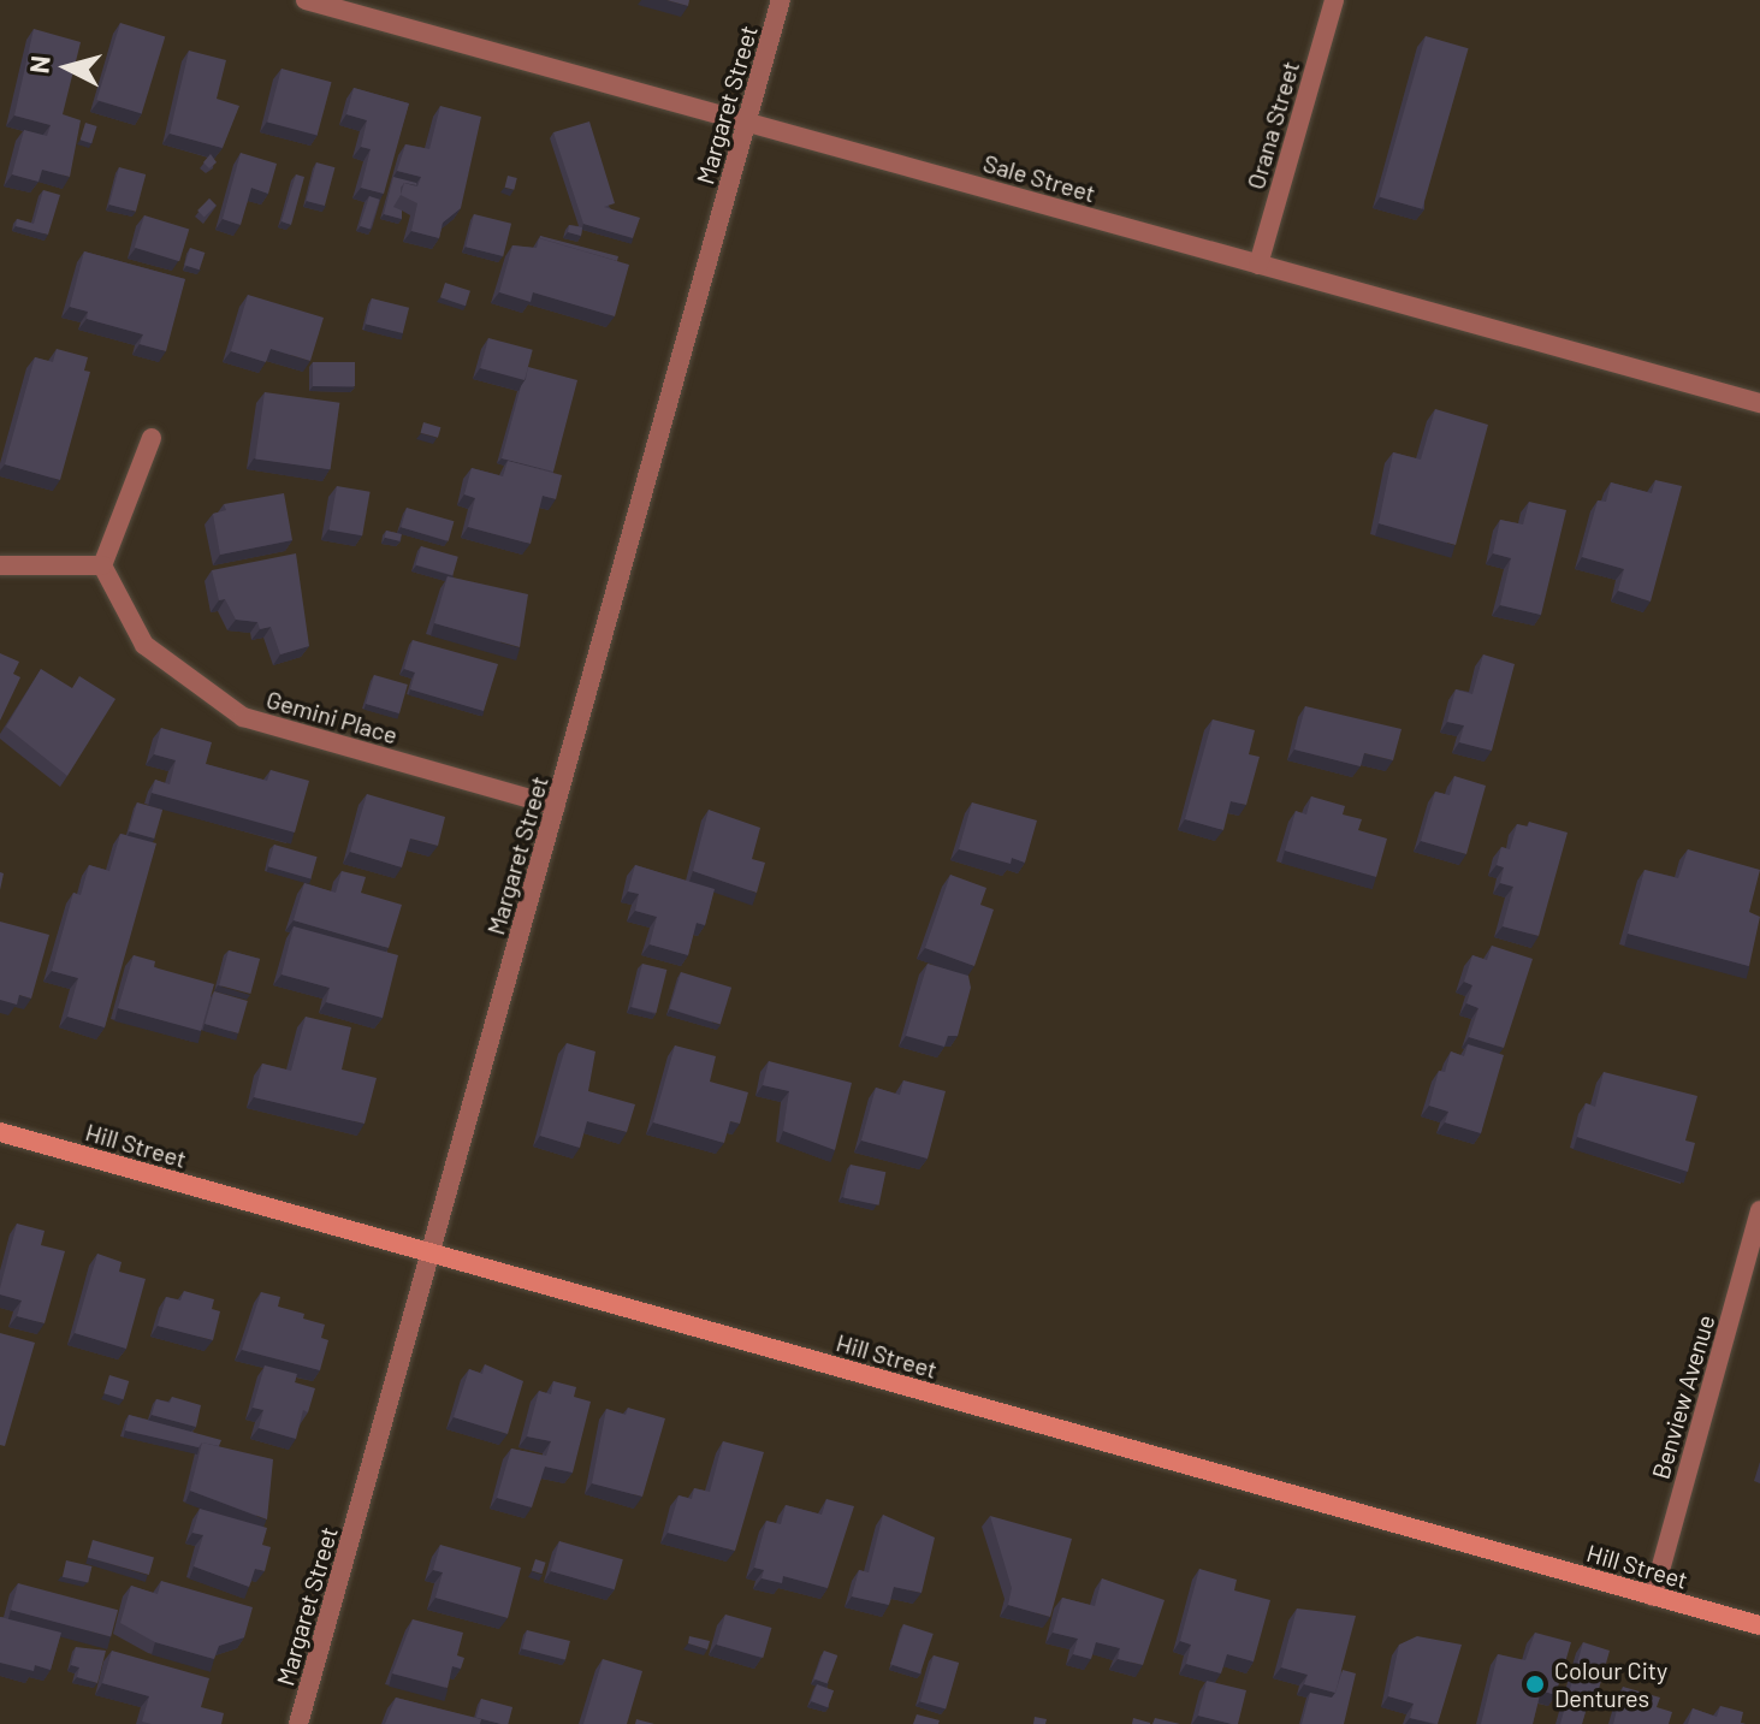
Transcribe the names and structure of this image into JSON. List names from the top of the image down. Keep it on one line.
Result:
{"streets":{"main road":["Hill Street"],"street":["Margaret Street","Orana Street","Sale Street","Gemini Place","Benview Avenue"]},"crossings":[["Margaret Street","Sale Street"],["Margaret Street","Gemini Place"],["Margaret Street","Hill Street"],["Orana Street","Sale Street"],["Hill Street","Benview Avenue"]],"places":["Colour City Dentures"],"north":"left"}
